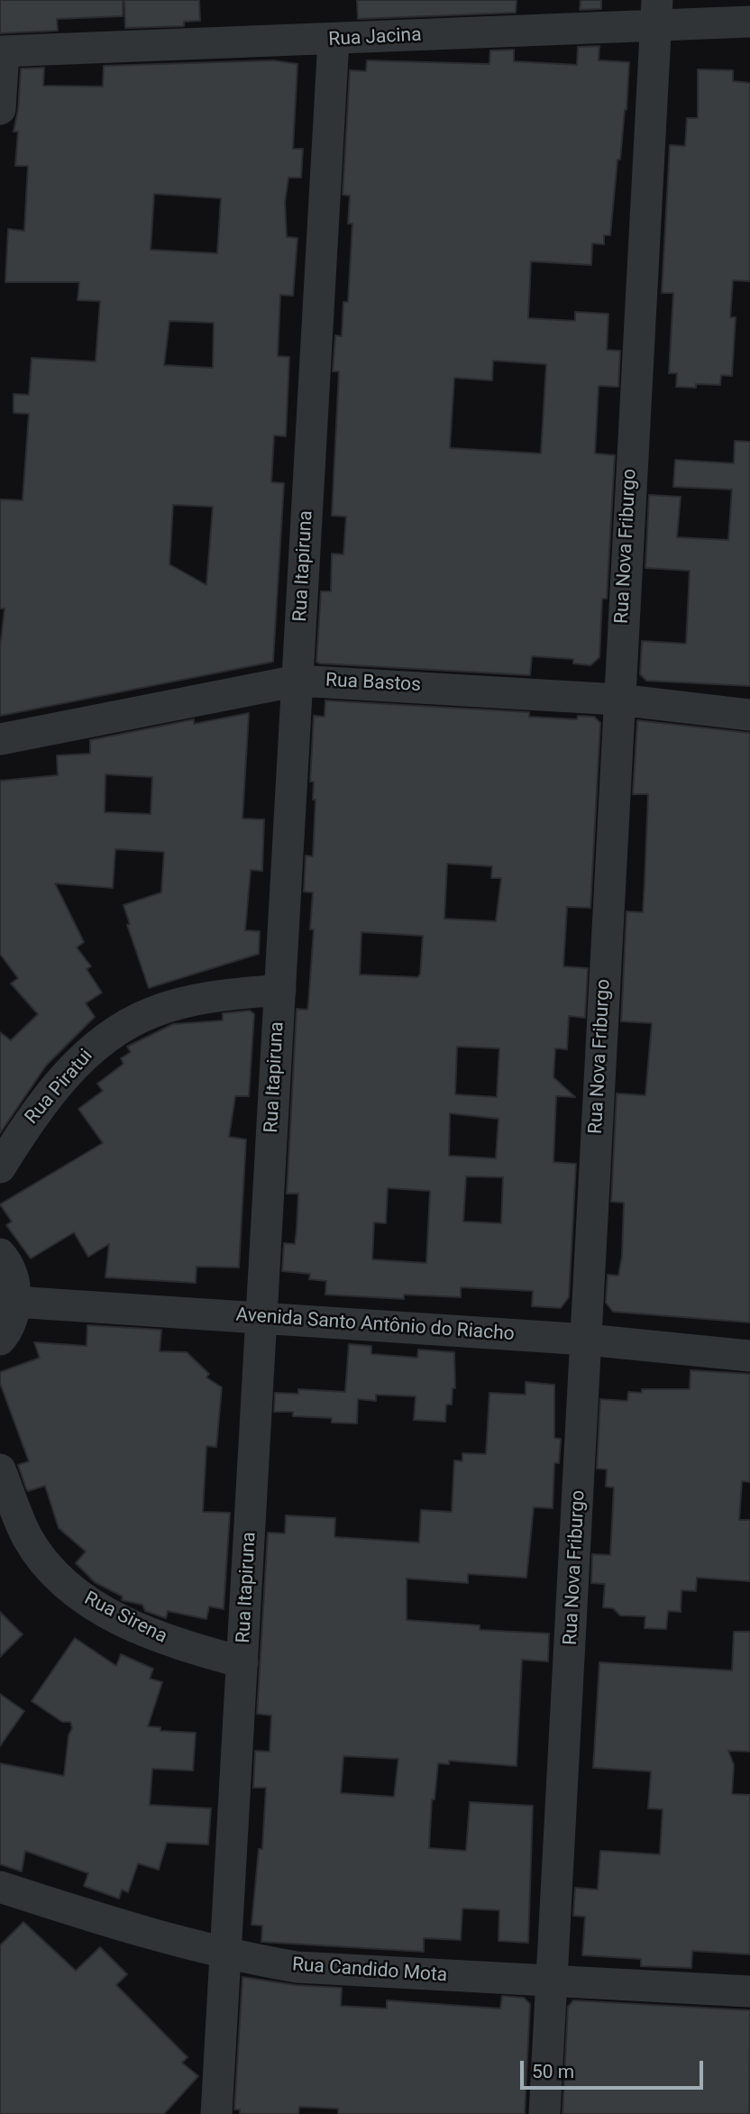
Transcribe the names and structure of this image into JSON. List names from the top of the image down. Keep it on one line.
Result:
{"streets":{"street":["Rua Jacina","Rua Nova Friburgo","Rua Itapiruna","Rua Bastos","Rua Piratui","Avenida Santo Antônio do Riacho","Rua Sirena","Rua Candido Mota"]},"crossings":[["Rua Jacina","Rua Nova Friburgo"],["Rua Jacina","Rua Itapiruna"],["Rua Nova Friburgo","Rua Bastos"],["Rua Nova Friburgo","Avenida Santo Antônio do Riacho"],["Rua Nova Friburgo","Rua Candido Mota"],["Rua Itapiruna","Rua Bastos"],["Rua Itapiruna","Rua Piratui"],["Rua Itapiruna","Avenida Santo Antônio do Riacho"],["Rua Itapiruna","Rua Sirena"],["Rua Itapiruna","Rua Candido Mota"]],"scale_bar":"50 m"}
